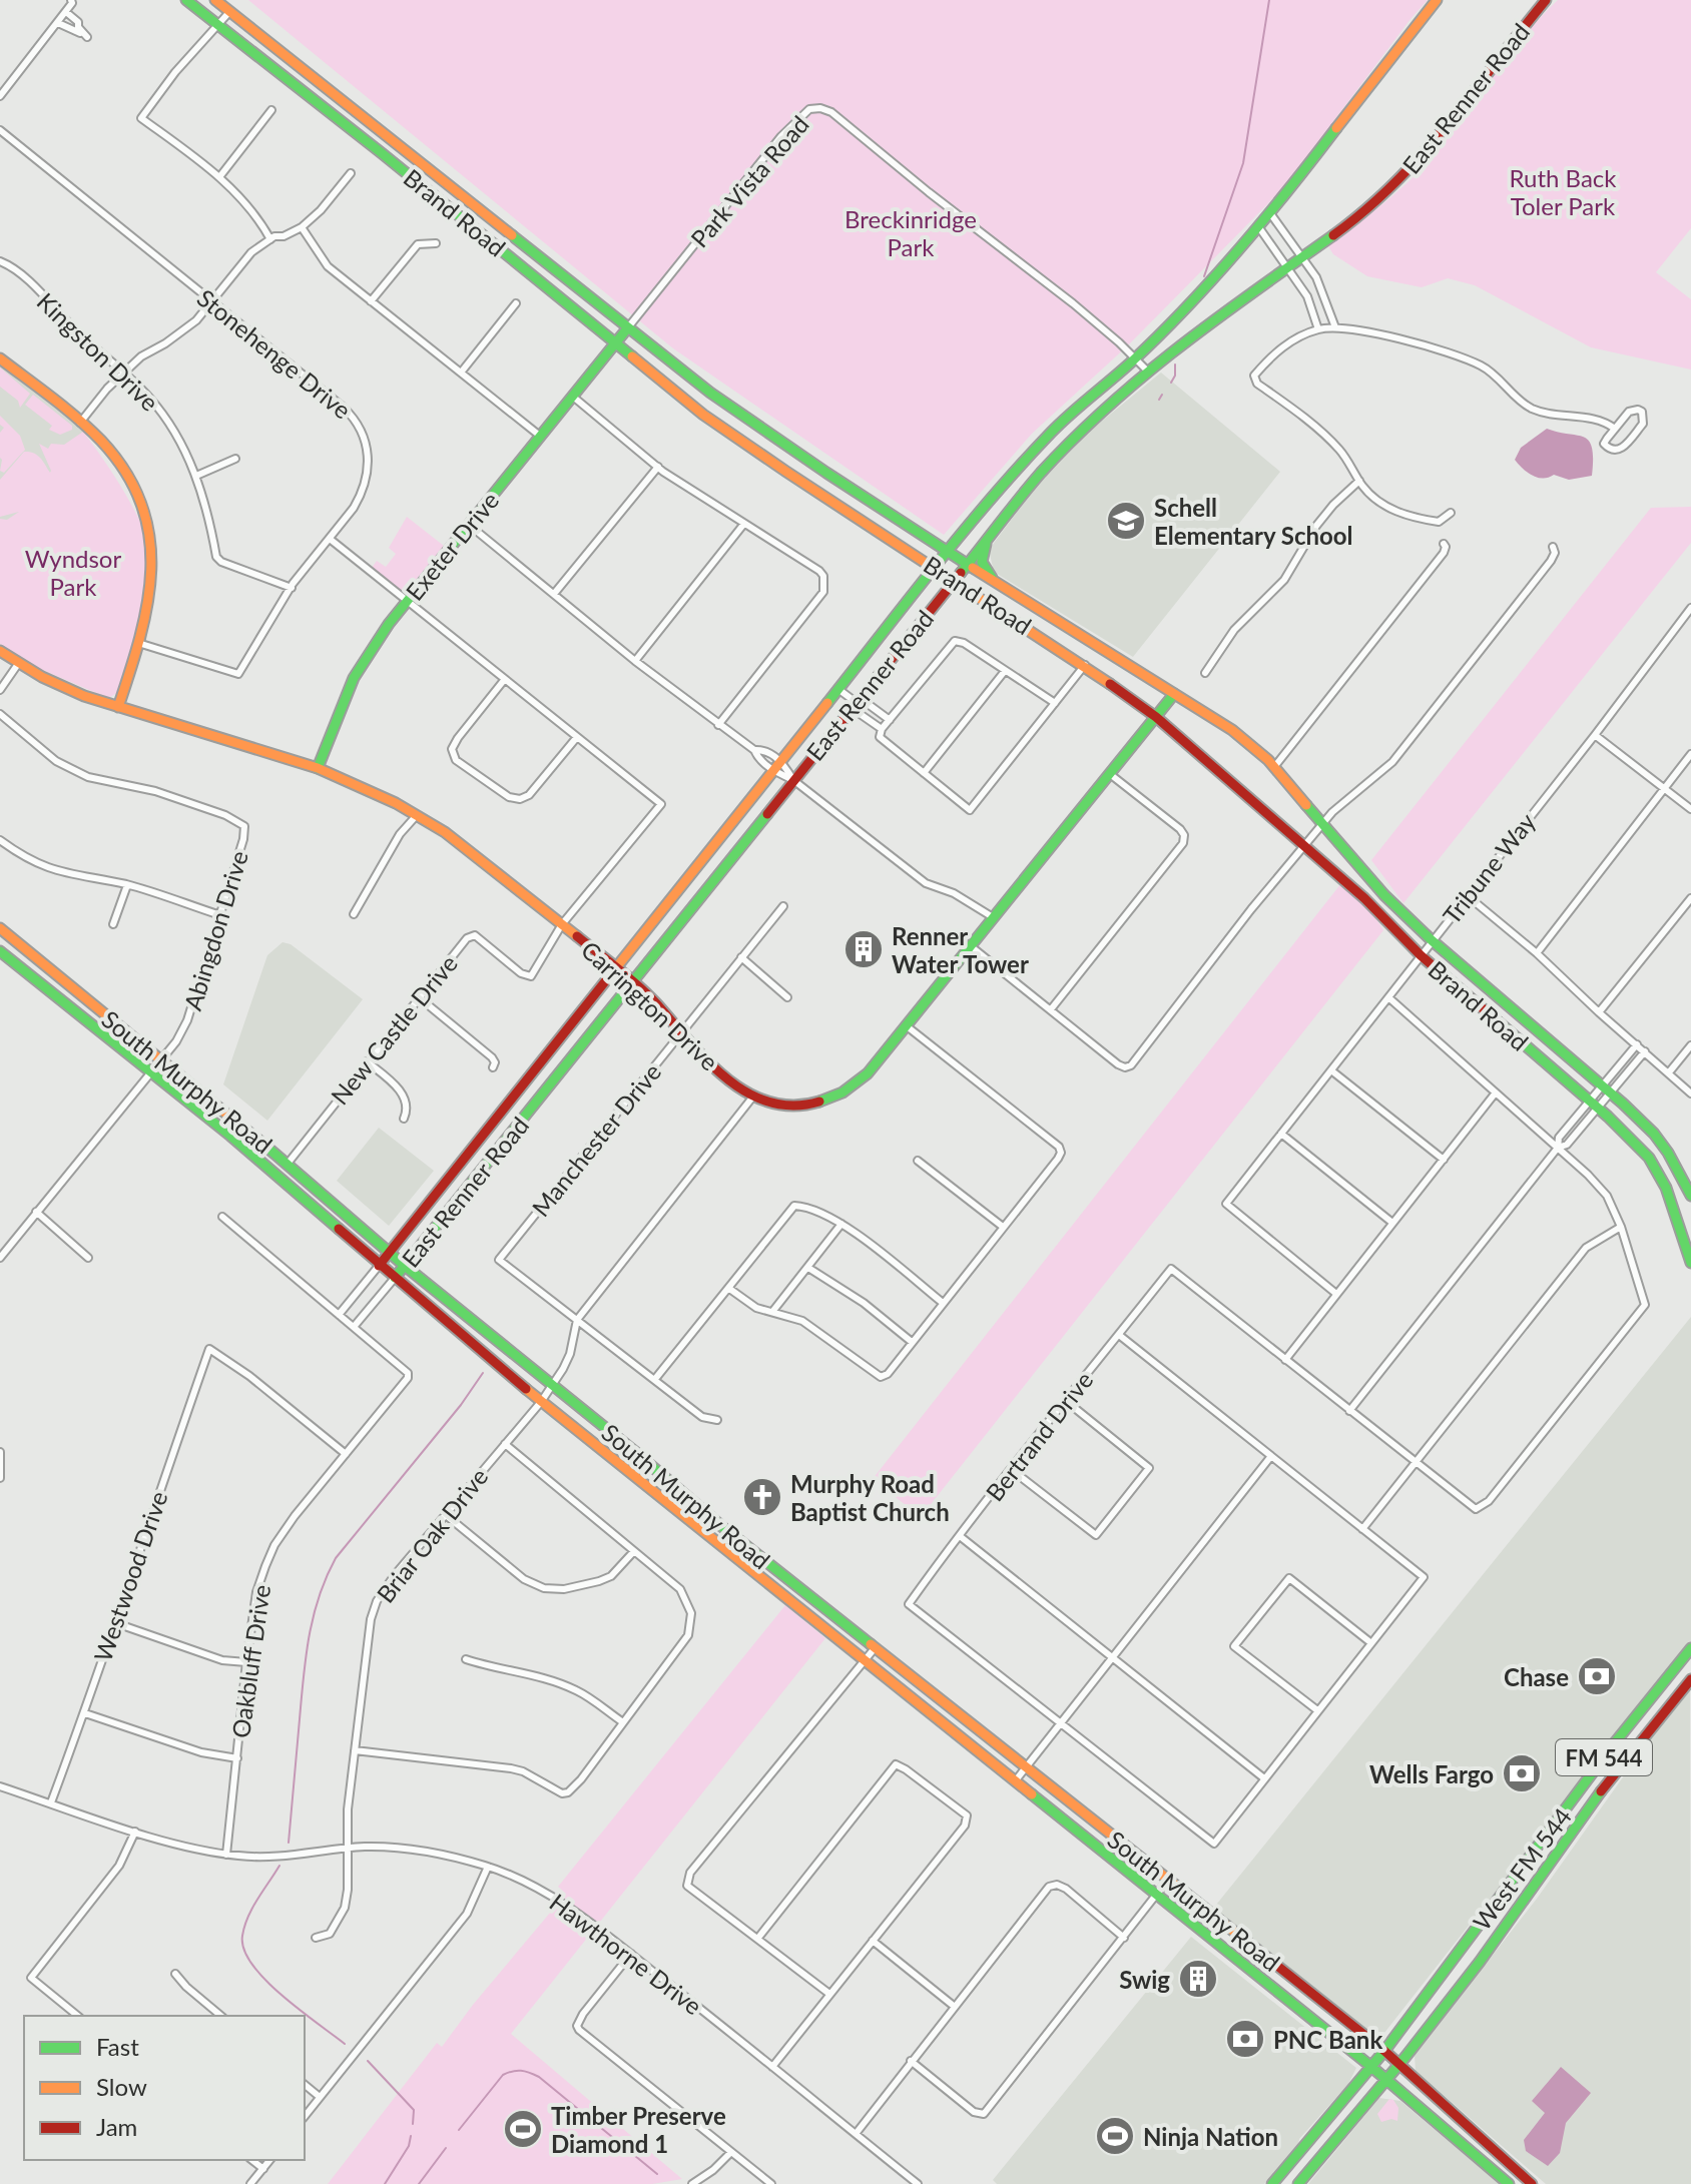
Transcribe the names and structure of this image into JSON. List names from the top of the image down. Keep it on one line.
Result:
{"streets":{"main road":["East Renner Road","Brand Road","Exeter Drive","Carrington Drive","South Murphy Road","FM 544","West FM 544"],"street":["Park Vista Road","Kingston Drive","Stonehenge Drive","Tribune Way","Abingdon Drive","New Castle Drive","Manchester Drive","Bertrand Drive","Briar Oak Drive","Westwood Drive","Oakbluff Drive","Hawthorne Drive"]},"crossings":[["East Renner Road","Park Vista Road"],["East Renner Road","Brand Road"],["East Renner Road","Carrington Drive"],["East Renner Road","South Murphy Road"],["East Renner Road","Oakbluff Drive"],["Park Vista Road","Brand Road"],["Park Vista Road","Exeter Drive"],["Brand Road","Exeter Drive"],["Brand Road","Tribune Way"],["Brand Road","Carrington Drive"],["Kingston Drive","Stonehenge Drive"],["Exeter Drive","Carrington Drive"],["Abingdon Drive","South Murphy Road"],["Carrington Drive","New Castle Drive"],["Carrington Drive","Manchester Drive"],["New Castle Drive","South Murphy Road"],["South Murphy Road","Briar Oak Drive"],["South Murphy Road","FM 544"],["South Murphy Road","West FM 544"],["Manchester Drive","Briar Oak Drive"],["Briar Oak Drive","Hawthorne Drive"],["Westwood Drive","Oakbluff Drive"],["Westwood Drive","Hawthorne Drive"],["Oakbluff Drive","Hawthorne Drive"],["FM 544","West FM 544"]],"parks":["Ruth Back Toler Park","Breckinridge Park","Wyndsor Park"],"places":{"school or university":["Schell Elementary School"],"building":["Renner Water Tower","Swig"],"church":["Murphy Road Baptist Church"],"bank":["Chase","Wells Fargo","PNC Bank"],"sports":["Timber Preserve Diamond 1","Ninja Nation"]},"legend":["Fast","Slow","Jam"]}
